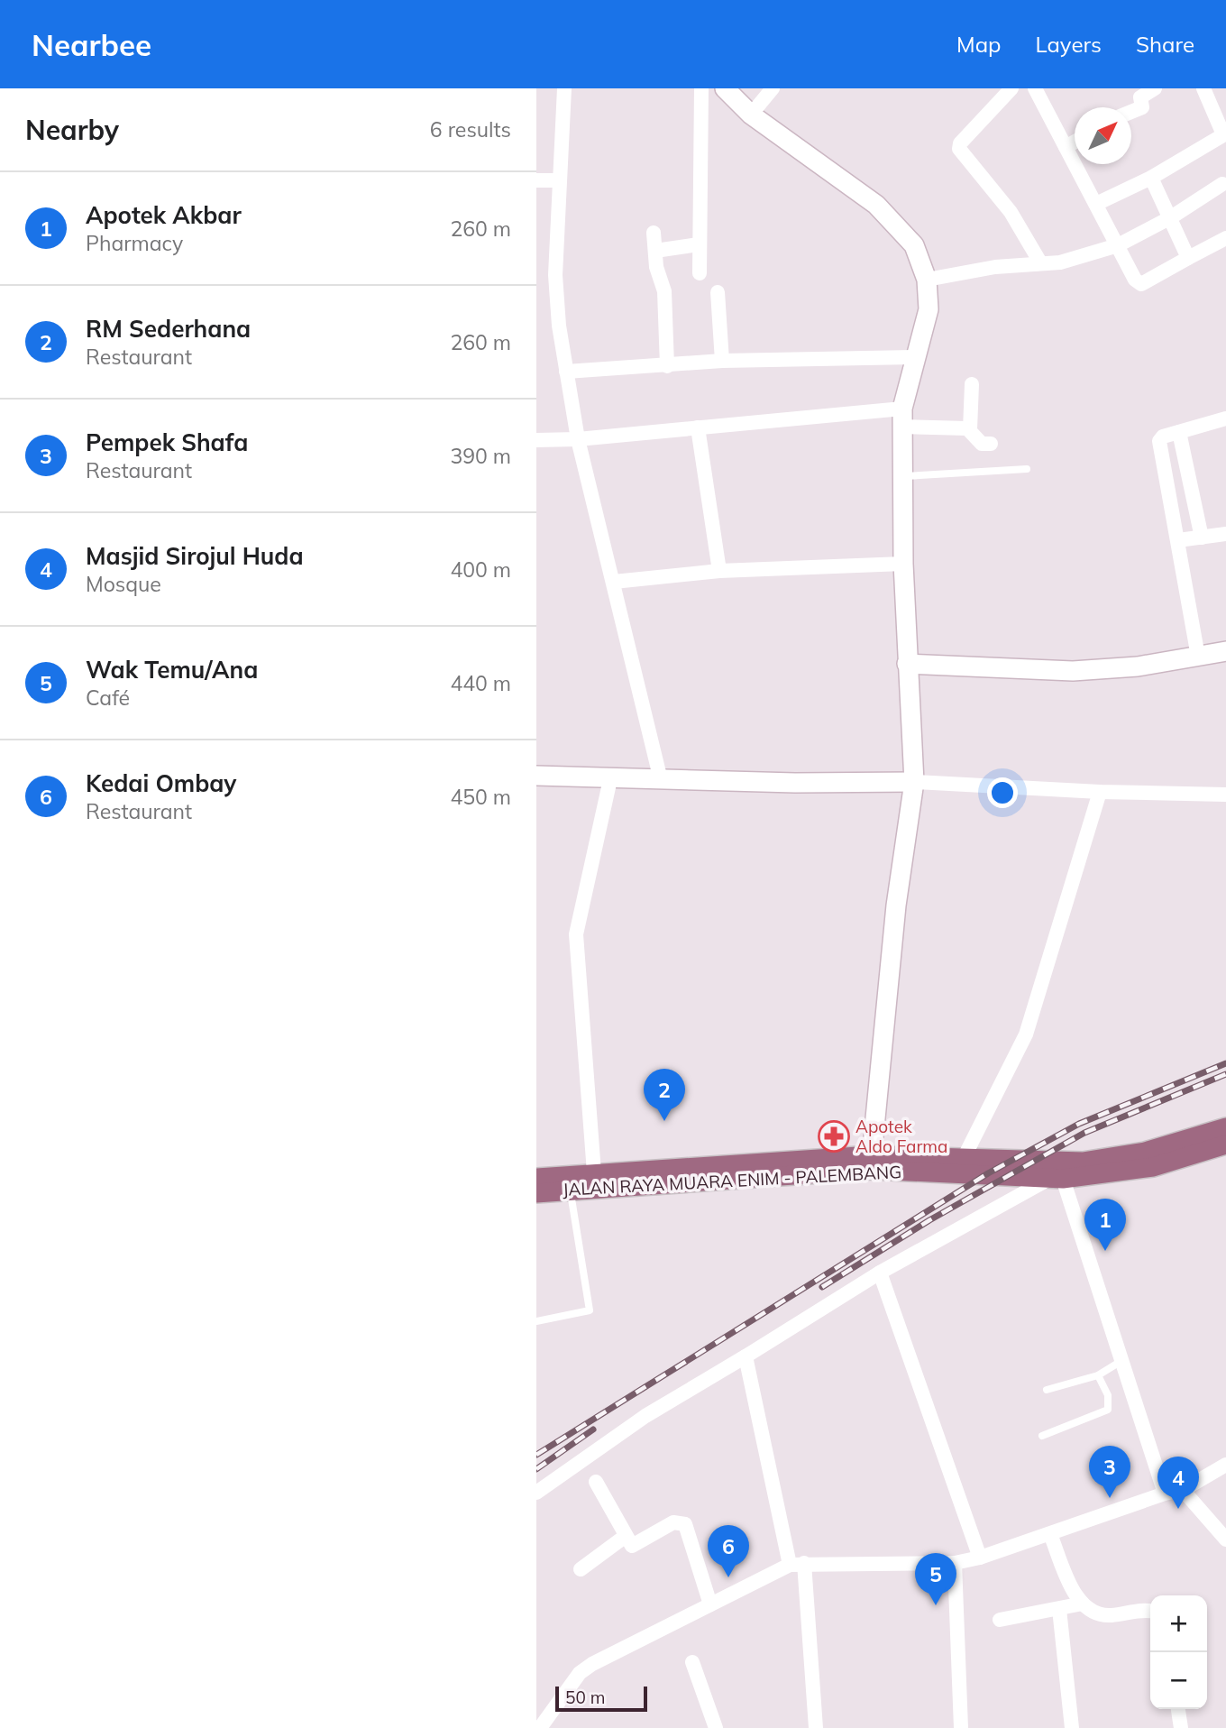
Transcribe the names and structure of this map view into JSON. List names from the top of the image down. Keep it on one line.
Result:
{"streets":{"main road":["JALAN RAYA MUARA ENIM - PALEMBANG"]},"places":{"pharmacy":["Apotek Aldo Farma"]},"scale_bar":"50 m","north":"top right","page":{"header":"Nearbee","nav":["Map","Layers","Share"],"heading":["Nearby","6 results"],"list":[{"mark":"1","name":"Apotek Akbar","note":"Pharmacy","value":"260 m"},{"mark":"2","name":"RM Sederhana","note":"Restaurant","value":"260 m"},{"mark":"3","name":"Pempek Shafa","note":"Restaurant","value":"390 m"},{"mark":"4","name":"Masjid Sirojul Huda","note":"Mosque","value":"400 m"},{"mark":"5","name":"Wak Temu/Ana","note":"Café","value":"440 m"},{"mark":"6","name":"Kedai Ombay","note":"Restaurant","value":"450 m"}],"pins":["2","1","3","4","6","5"],"map_buttons":["+","−"],"scale":"50 m"}}
